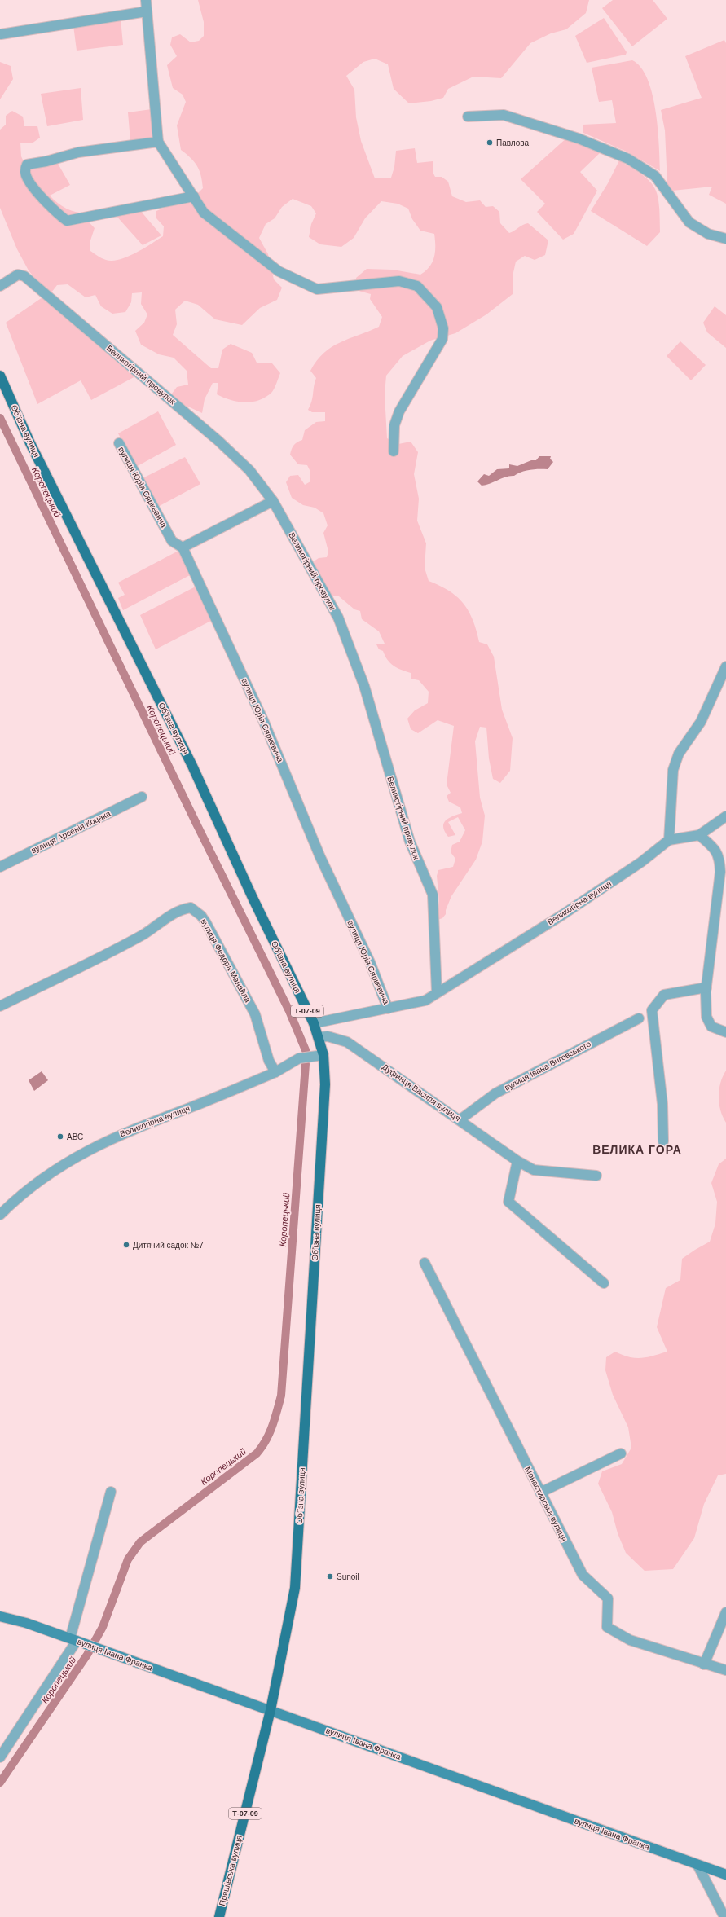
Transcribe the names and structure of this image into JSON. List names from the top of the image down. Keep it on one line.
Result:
{"streets":{"main road":["Обʼїзна вулиця","Т-07-09","Пряшівська вулиця"],"street":["Великогірний провулок","вулиця Юрія Сяркевича","вулиця Арсенія Коцака","Великогірна вулиця","вулиця Федора Манайла","вулиця Івана Виговського","Дуфинця Василя вулиця","Монастирська вулиця","вулиця Івана Франка"]},"crossings":[["Великогірний провулок","Великогірна вулиця"],["Обʼїзна вулиця","Великогірна вулиця"],["Обʼїзна вулиця","Дуфинця Василя вулиця"],["Обʼїзна вулиця","вулиця Івана Франка"],["Обʼїзна вулиця","Пряшівська вулиця"],["вулиця Юрія Сяркевича","Великогірна вулиця"],["Великогірна вулиця","вулиця Федора Манайла"],["вулиця Івана Виговського","Дуфинця Василя вулиця"],["вулиця Івана Франка","Пряшівська вулиця"]],"districts":["ВЕЛИКА ГОРА"],"water":["Коропецький"],"places":["Павлова","АВС","Дитячий садок №7","Sunoil"]}
